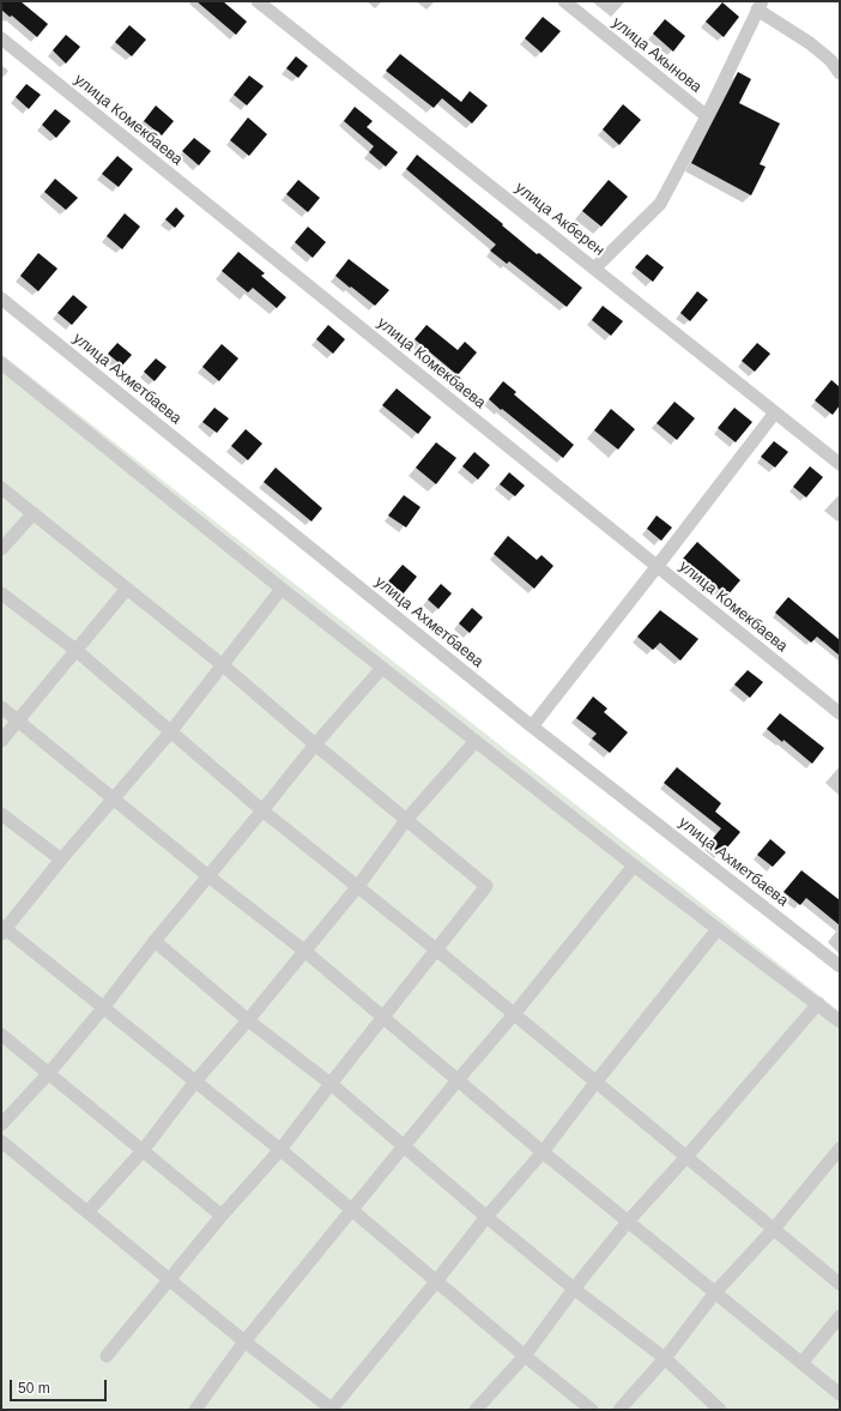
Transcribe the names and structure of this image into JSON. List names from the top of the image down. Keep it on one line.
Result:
{"streets":{"street":["улица Акынова","улица Комекбаева","улица Акберен","улица Ахметбаева"]},"scale_bar":"50 m"}
